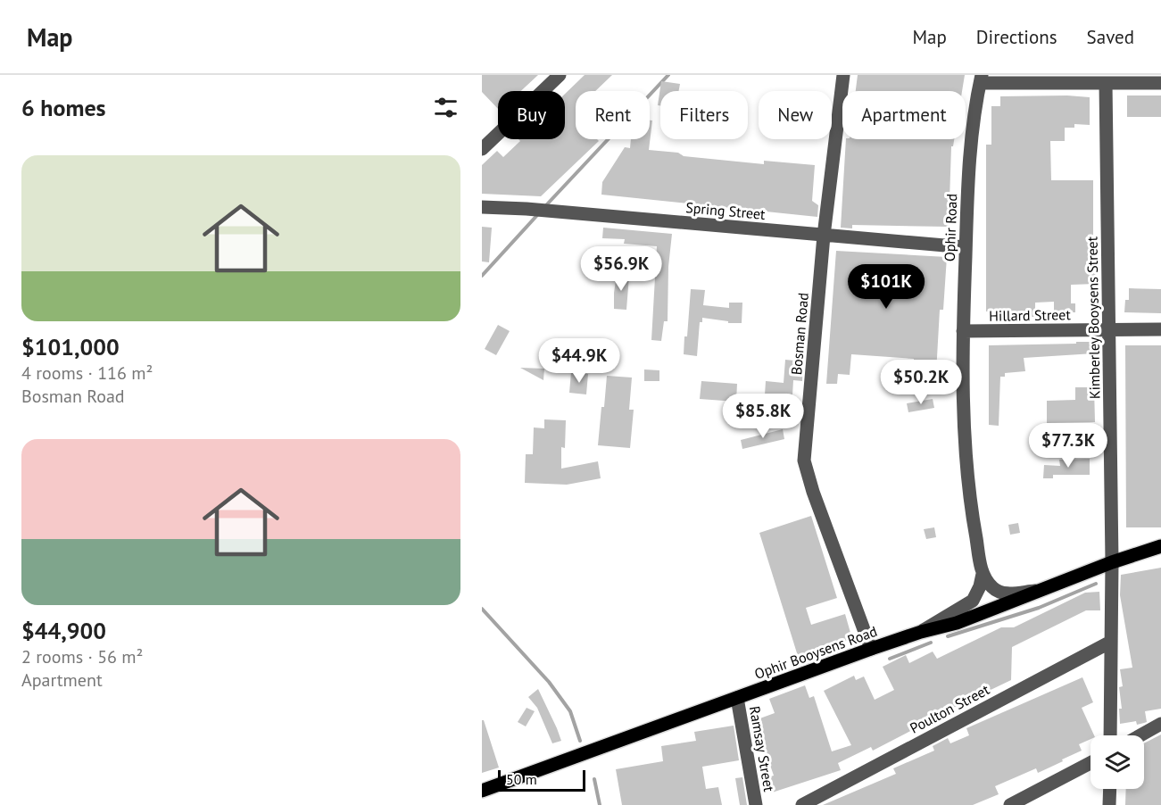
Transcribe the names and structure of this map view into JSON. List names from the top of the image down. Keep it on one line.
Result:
{"streets":{"main road":["Ophir Booysens Road"],"street":["Spring Street","Ophir Road","Hillard Street","Kimberley Booysens Street","Bosman Road","Poulton Street","Ramsay Street"]},"crossings":[["Spring Street","Ophir Road"],["Spring Street","Bosman Road"],["Ophir Road","Hillard Street"],["Hillard Street","Kimberley Booysens Street"],["Kimberley Booysens Street","Ophir Booysens Road"],["Kimberley Booysens Street","Poulton Street"],["Bosman Road","Ophir Booysens Road"],["Ophir Booysens Road","Ramsay Street"]],"scale_bar":"50 m","page":{"header":"Map","nav":["Map","Directions","Saved"],"heading":"6 homes","chip":["Buy","Rent","Filters","New","Apartment"],"list":[{"name":"$101,000","note":"4 rooms · 116 m² · Bosman Road"},{"name":"$44,900","note":"2 rooms · 56 m² · Apartment"}],"price":["$56.9K","$101K","$44.9K","$50.2K","$85.8K","$77.3K"],"scale":"50 m"}}
